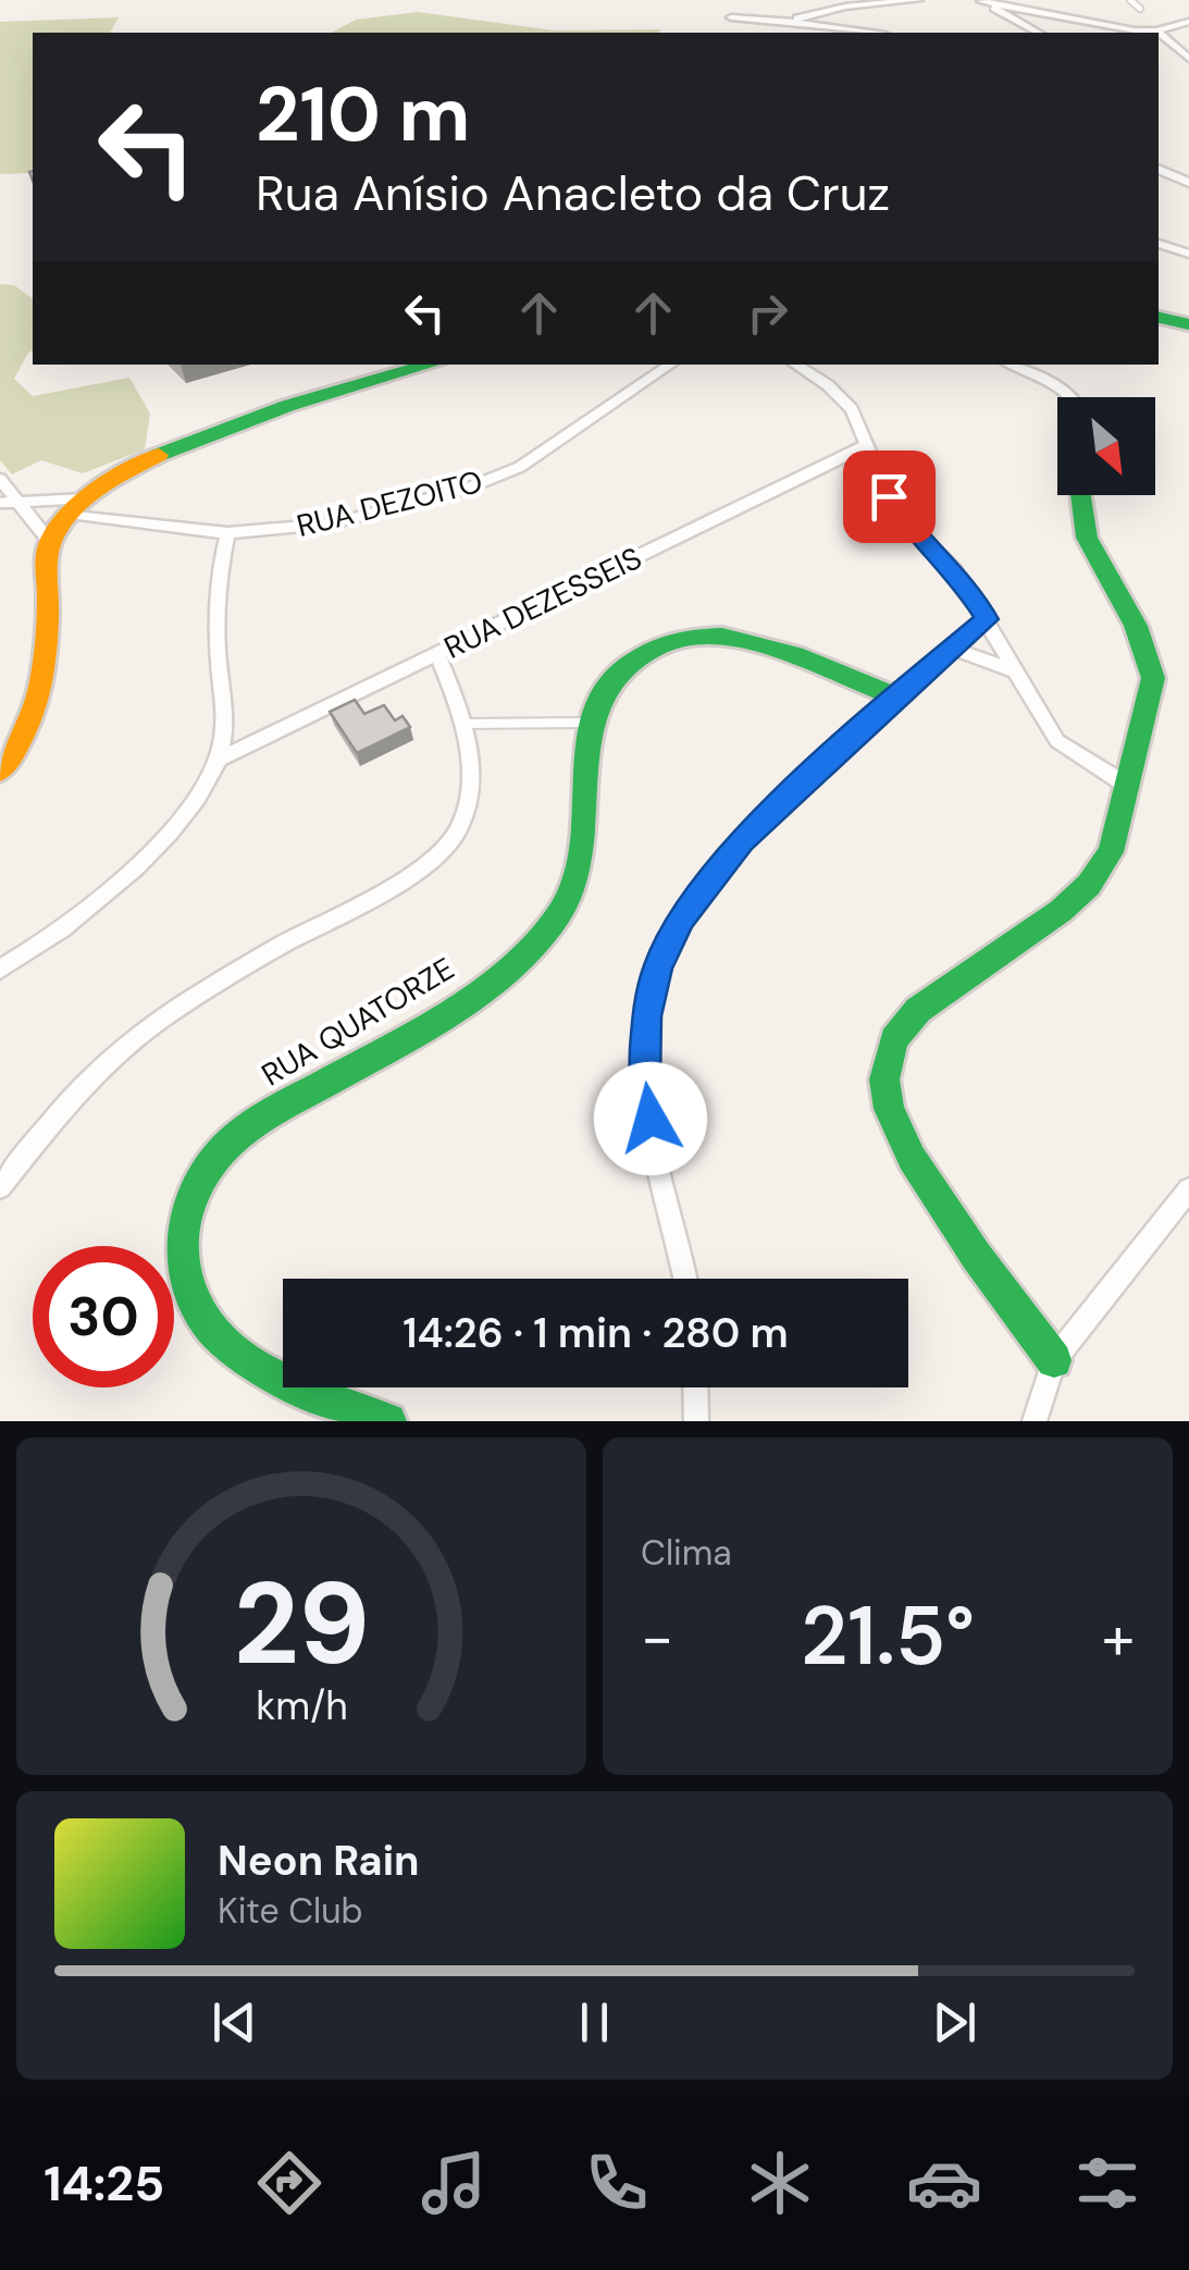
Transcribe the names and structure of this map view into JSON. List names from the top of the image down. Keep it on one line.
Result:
{"streets":{"street":["RUA DEZOITO","RUA DEZESSEIS","RUA QUATORZE"]},"north":"bottom right","page":{"turn":["210 m","Rua Anísio Anacleto da Cruz"],"limit":"30","trip":"14:26 · 1 min · 280 m","tile":"Clima","heat":["−","21.5°","+"],"song":["Neon Rain","Kite Club"],"tabs":"14:25","gauge":["29","km/h"]}}
